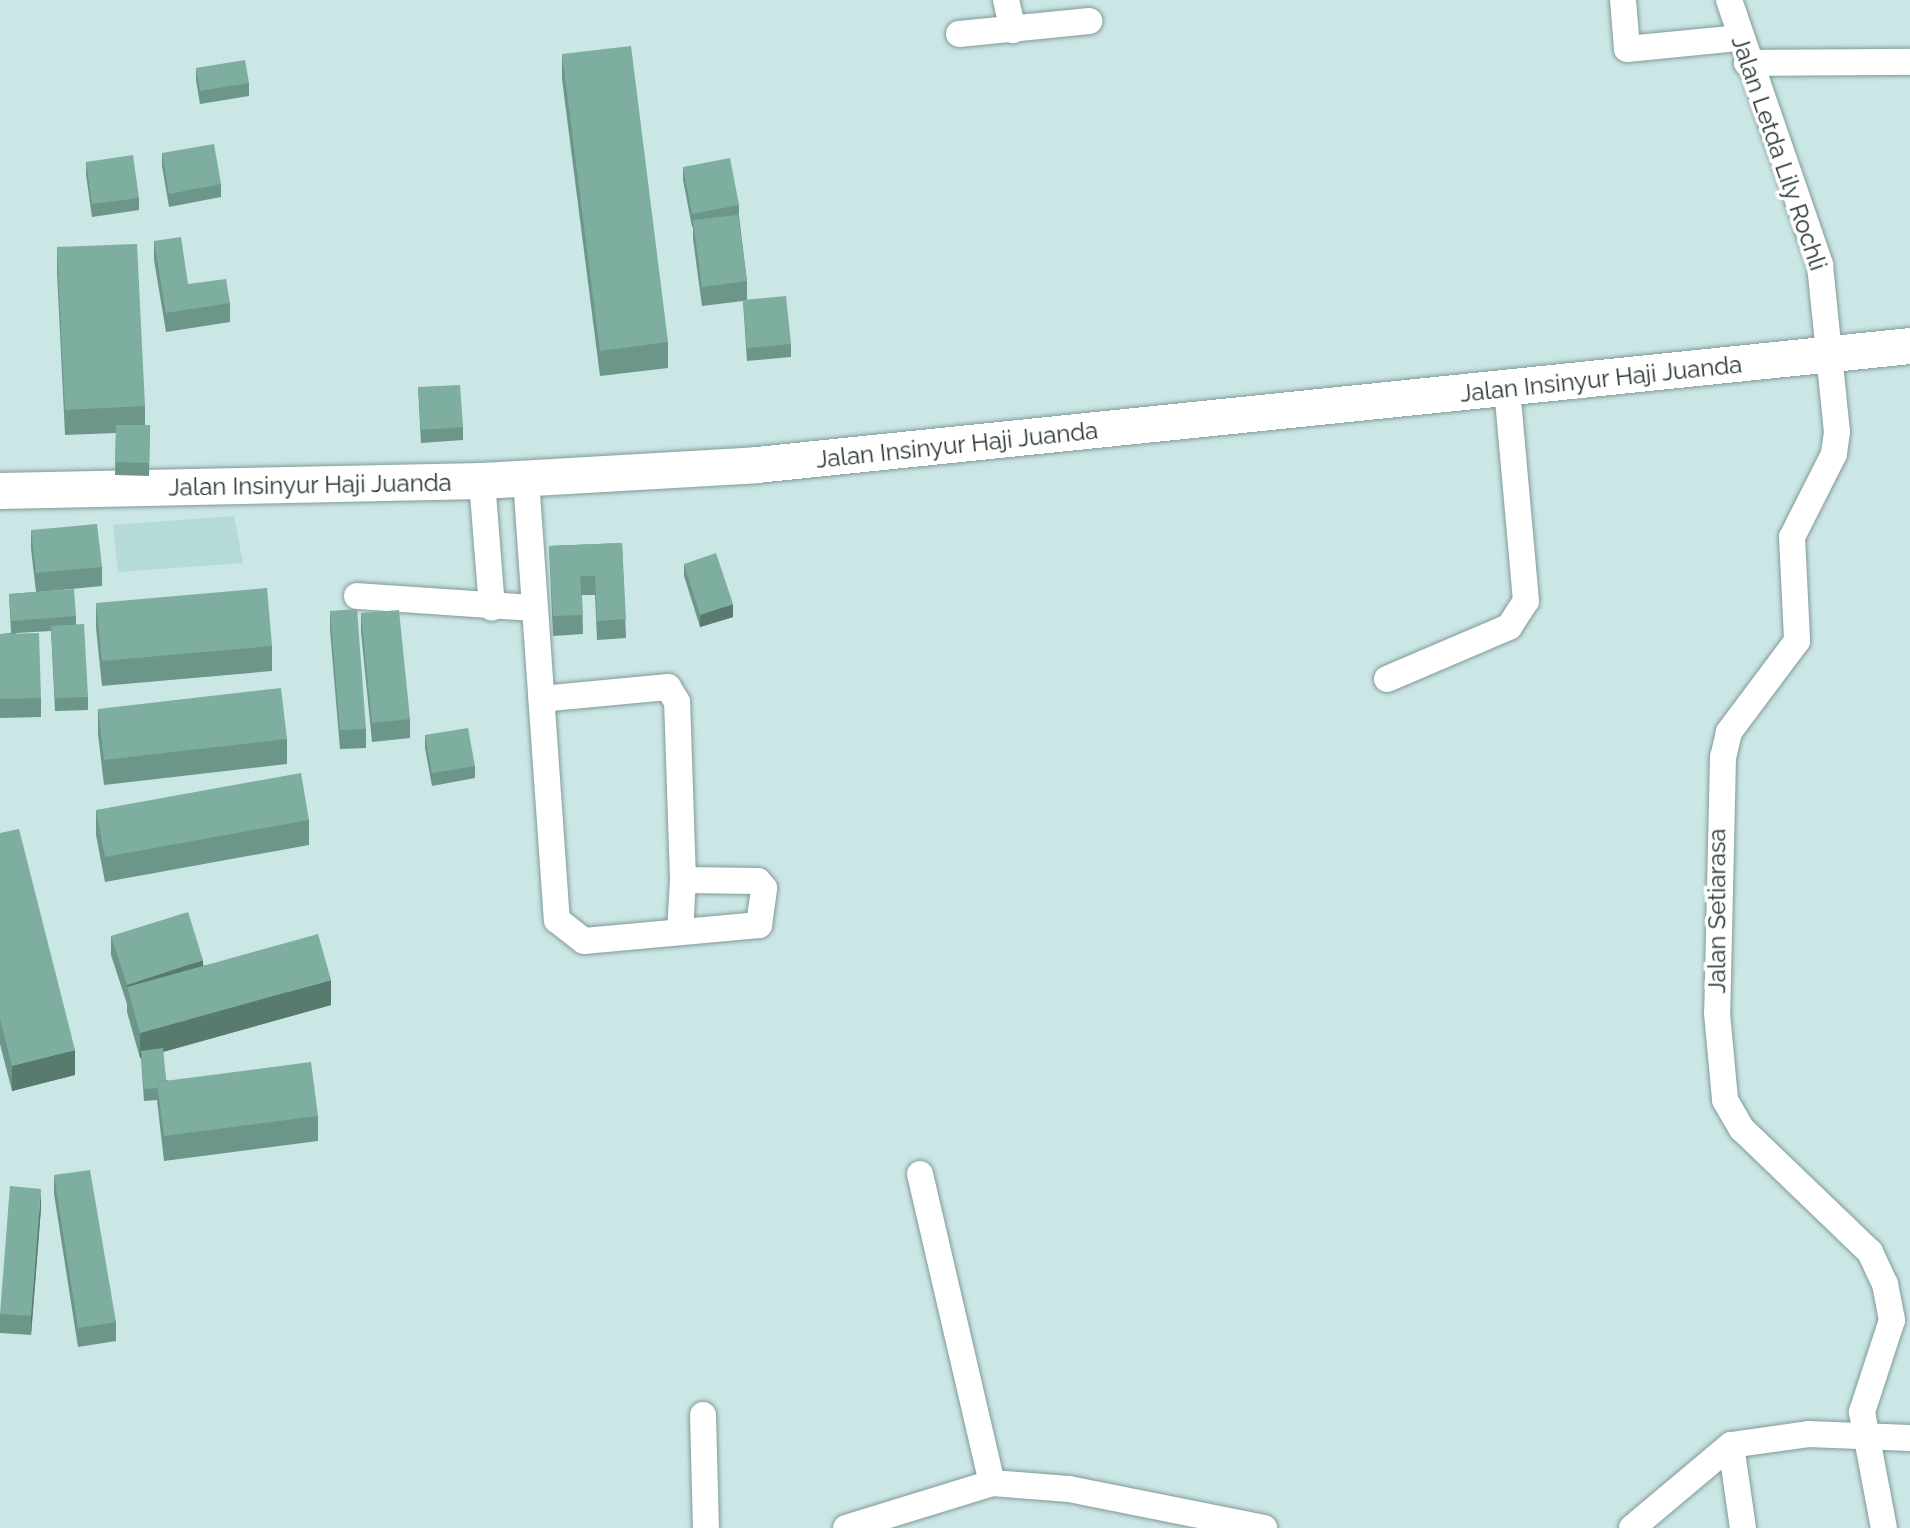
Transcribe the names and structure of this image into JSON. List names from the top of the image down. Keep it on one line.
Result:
{"streets":{"main road":["Jalan Insinyur Haji Juanda"],"street":["Jalan Letda Lily Rochli","Jalan Setiarasa"]},"crossings":[["Jalan Letda Lily Rochli","Jalan Insinyur Haji Juanda"],["Jalan Letda Lily Rochli","Jalan Setiarasa"],["Jalan Insinyur Haji Juanda","Jalan Setiarasa"]]}
